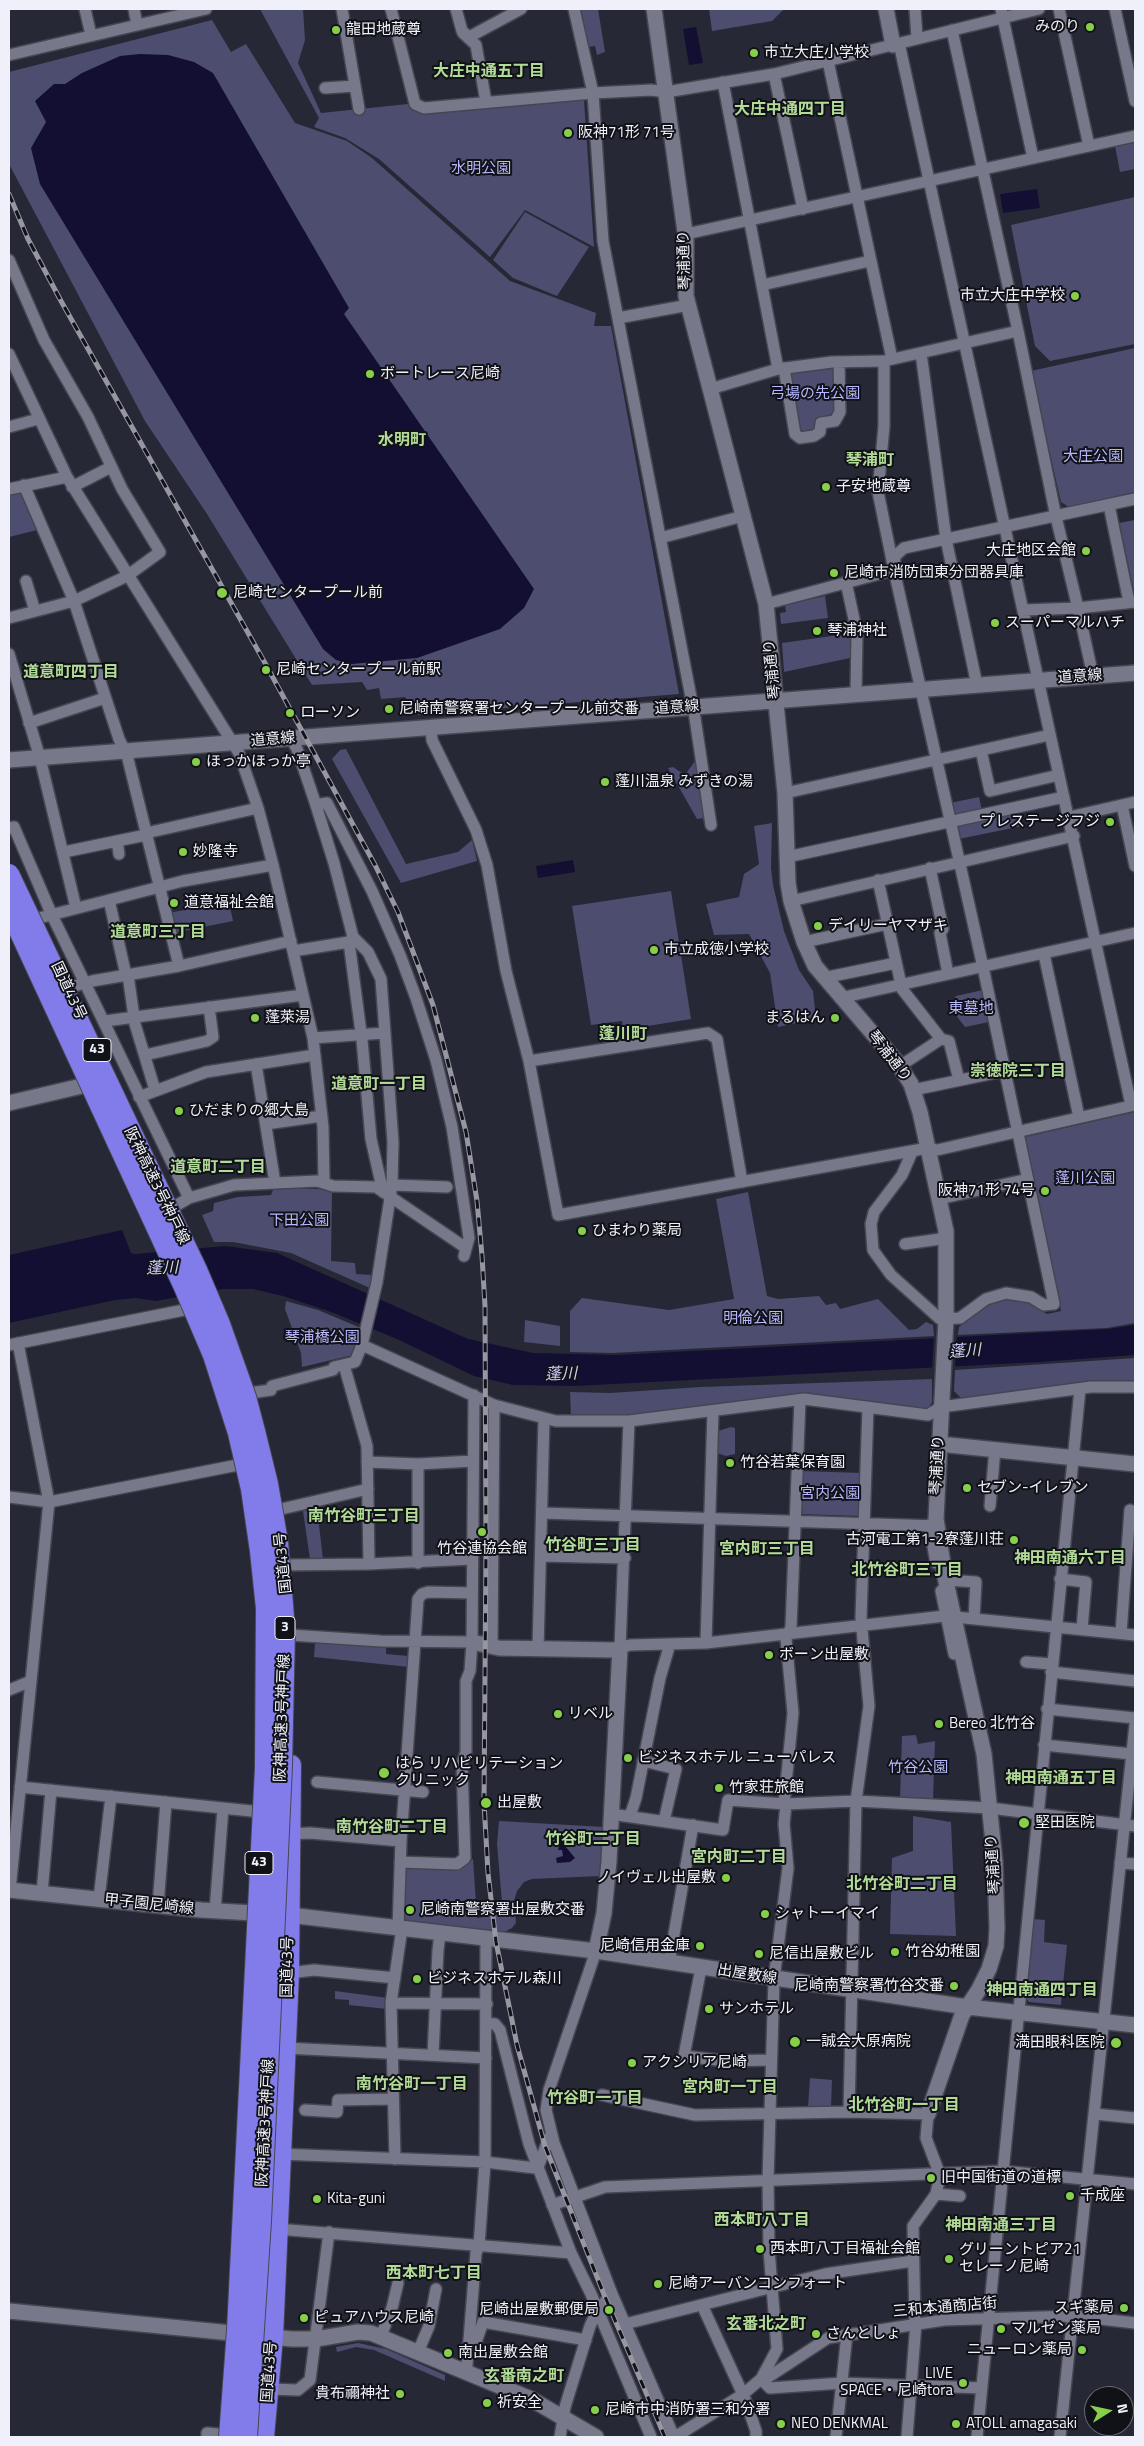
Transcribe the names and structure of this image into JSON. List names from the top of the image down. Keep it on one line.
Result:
{"streets":{"highway":["国道43号","43","阪神高速3号神戸線","3"],"street":["琴浦通り","道意線","甲子園尼崎線","出屋敷線","三和本通商店街"]},"crossings":[["琴浦通り","道意線"],["琴浦通り","出屋敷線"],["国道43号","阪神高速3号神戸線"],["国道43号","甲子園尼崎線"],["甲子園尼崎線","出屋敷線"]],"districts":["大庄中通五丁目","大庄中通四丁目","水明町","琴浦町","道意町四丁目","道意町三丁目","蓬川町","崇徳院三丁目","道意町一丁目","道意町二丁目","南竹谷町三丁目","竹谷町三丁目","宮内町三丁目","神田南通六丁目","北竹谷町三丁目","神田南通五丁目","南竹谷町二丁目","竹谷町二丁目","宮内町二丁目","北竹谷町二丁目","神田南通四丁目","南竹谷町一丁目","宮内町一丁目","竹谷町一丁目","北竹谷町一丁目","西本町八丁目","神田南通三丁目","西本町七丁目","玄番北之町","玄番南之町"],"water":["蓬川"],"parks":["水明公園","弓場の先公園","大庄公園","東墓地","蓬川公園","下田公園","明倫公園","琴浦橋公園","宮内公園","竹谷公園"],"places":["みのり","龍田地蔵尊","市立大庄小学校","阪神71形 71号","市立大庄中学校","ボートレース尼崎","子安地蔵尊","大庄地区会館","尼崎市消防団東分団器具庫","尼崎センタープール前","スーパーマルハチ","琴浦神社","尼崎センタープール前駅","尼崎南警察署センタープール前交番","ローソン","ほっかほっか亭","蓬川温泉 みずきの湯","プレステージフジ","妙隆寺","道意福祉会館","デイリーヤマザキ","市立成徳小学校","蓬萊湯","まるはん","ひだまりの郷大島","阪神71形 74号","ひまわり薬局","竹谷若葉保育園","セブン-イレブン","竹谷連協会館","古河電工第1-2寮蓬川荘","ボーン出屋敷","リベル","Bereo 北竹谷","ビジネスホテル ニューパレス","はら リハビリテーション クリニック","竹家荘旅館","出屋敷","堅田医院","ノイヴェル出屋敷","尼崎南警察署出屋敷交番","シャトーイマイ","尼崎信用金庫","竹谷幼稚園","尼信出屋敷ビル","ビジネスホテル森川","尼崎南警察署竹谷交番","サンホテル","一誠会大原病院","満田眼科医院","アクシリア尼崎","旧中国街道の道標","千成座","Kita-guni","西本町八丁目福祉会館","グリーントピア21 セレーノ尼崎","尼崎アーバンコンフォート","スギ薬局","尼崎出屋敷郵便局","ピュアハウス尼崎","マルゼン薬局","さんとしょ","ニューロン薬局","南出屋敷会館","LIVE SPACE・尼崎tora","貴布禰神社","祈安全","尼崎市中消防署三和分署","NEO DENKMAL","ATOLL amagasaki"],"north":"right"}
